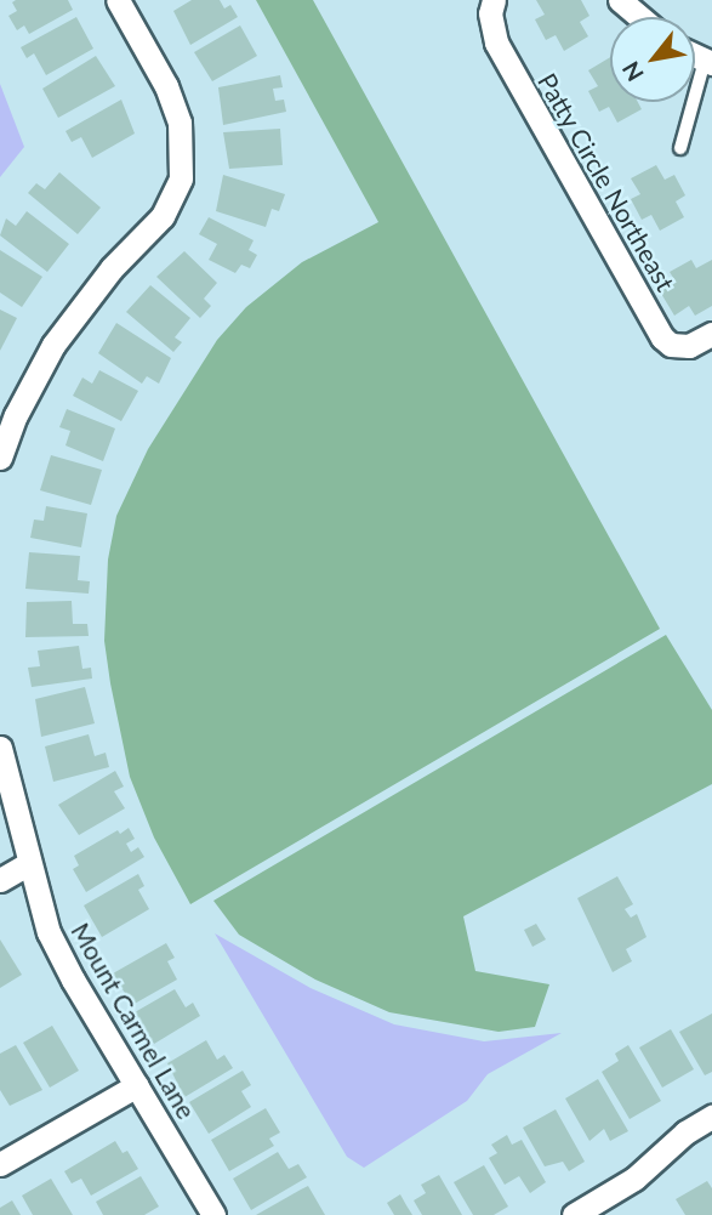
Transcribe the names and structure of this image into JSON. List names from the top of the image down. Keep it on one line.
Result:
{"streets":{"street":["Patty Circle Northeast","Mount Carmel Lane"]},"north":"bottom left"}
